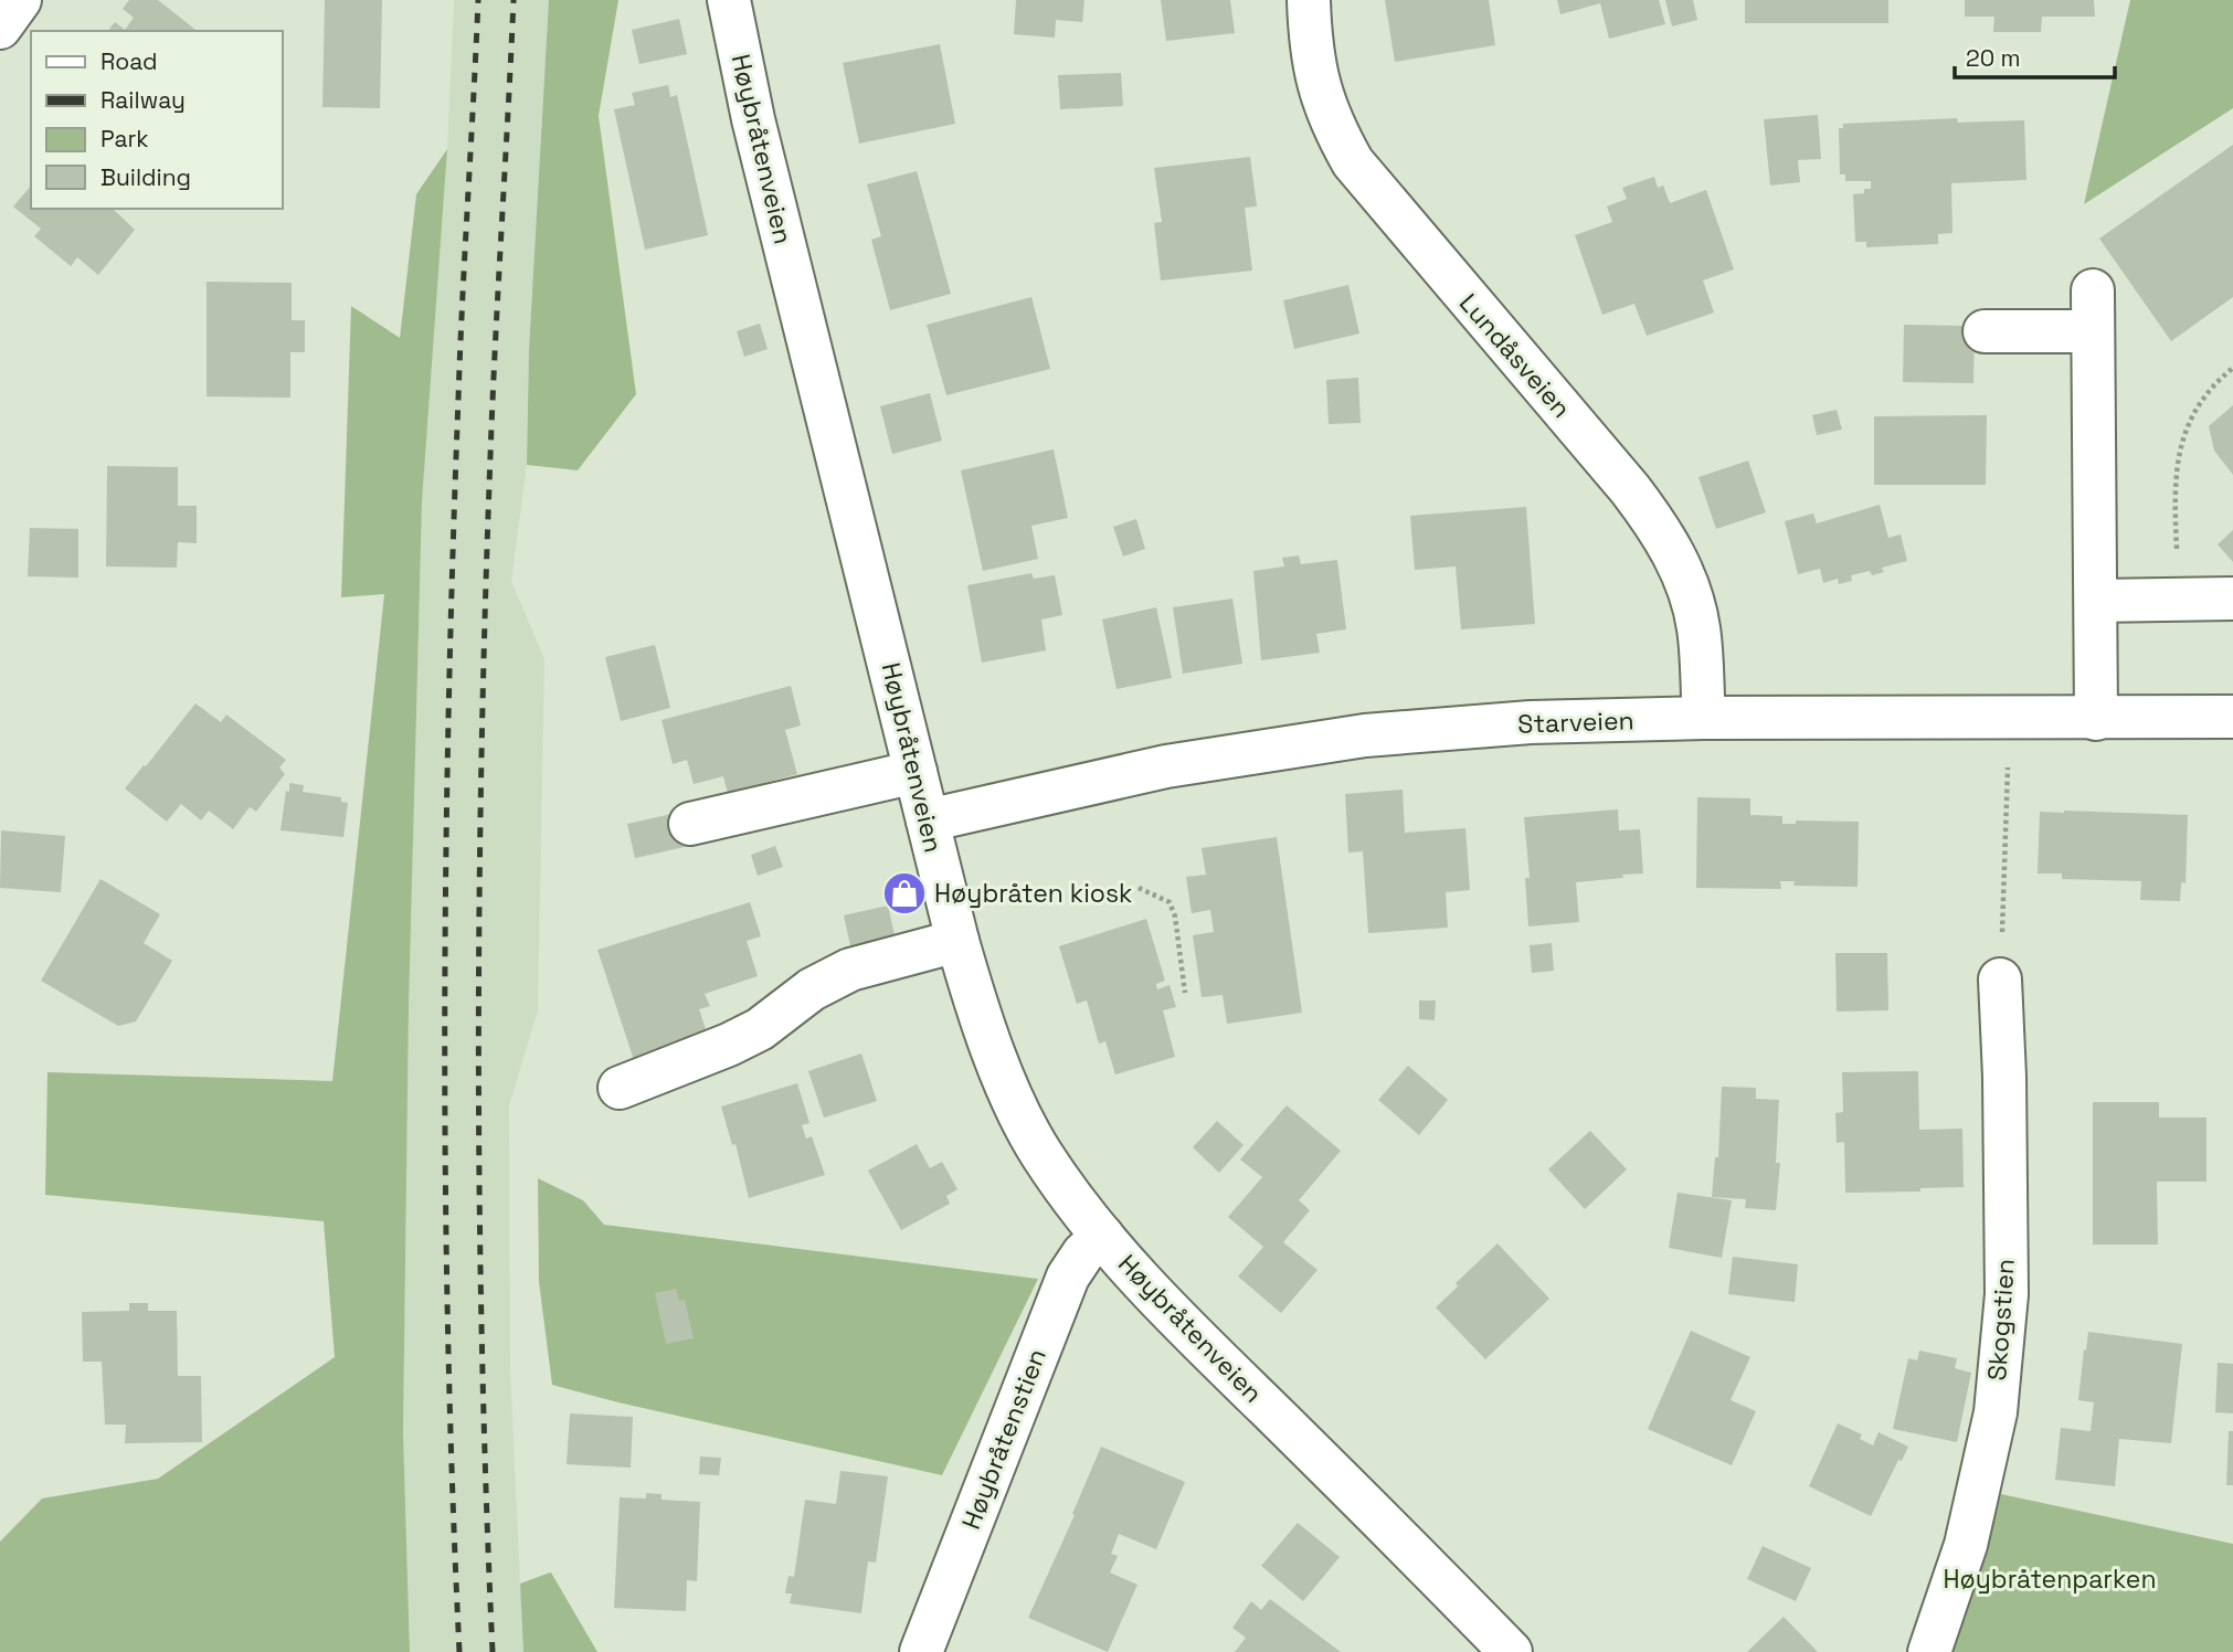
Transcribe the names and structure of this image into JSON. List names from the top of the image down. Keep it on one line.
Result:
{"streets":{"street":["Høybråtenveien","Lundåsveien","Starveien","Skogstien","Høybråtenstien"]},"crossings":[["Høybråtenveien","Starveien"],["Høybråtenveien","Høybråtenstien"],["Lundåsveien","Starveien"]],"parks":["Høybråtenparken"],"places":{"shop":["Høybråten kiosk"]},"legend":["Road","Railway","Park","Building"],"scale_bar":"20 m"}
